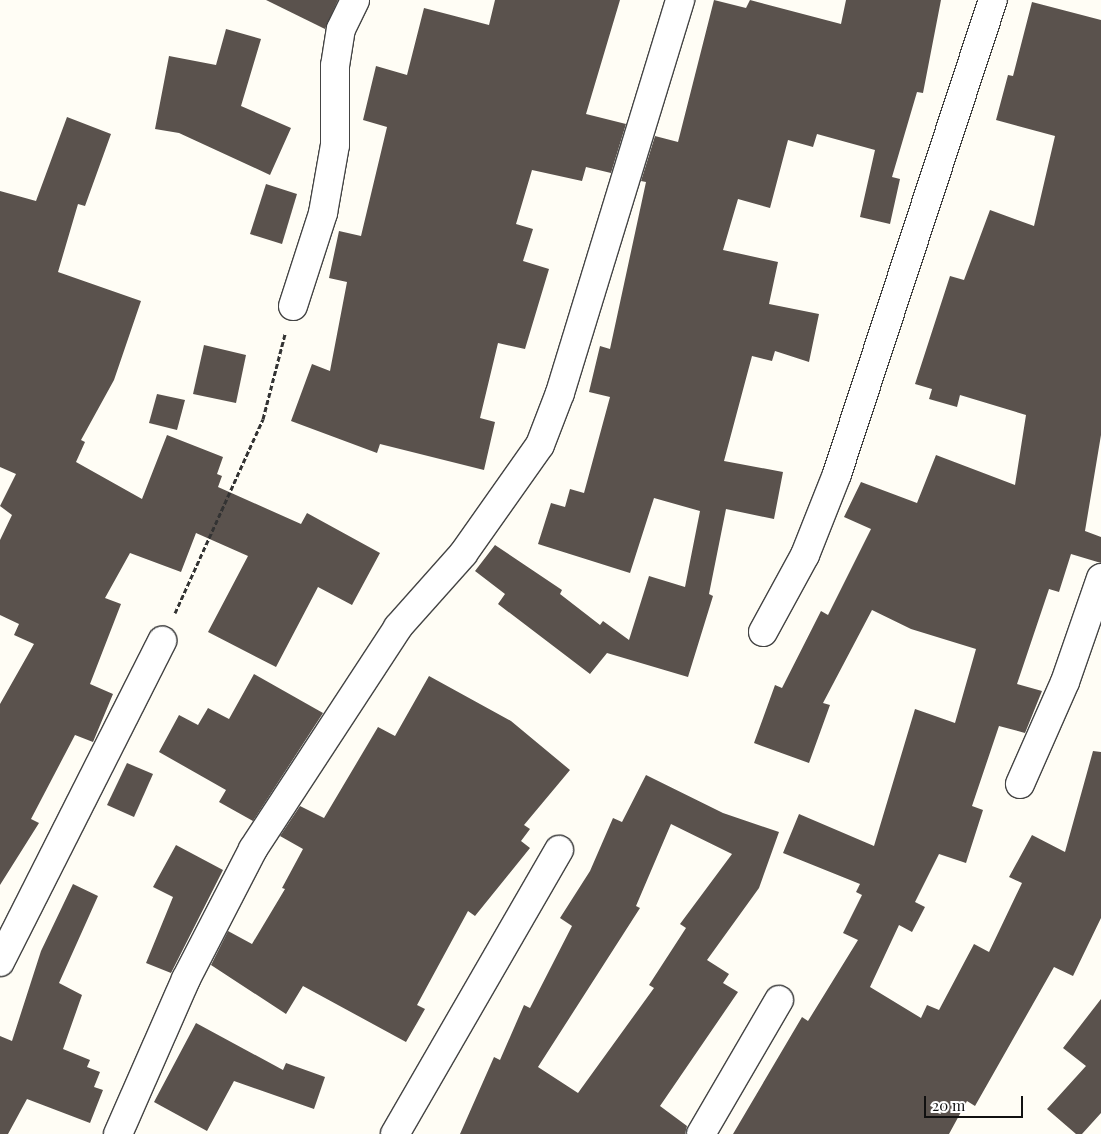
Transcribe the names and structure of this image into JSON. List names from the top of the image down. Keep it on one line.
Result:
{"scale_bar":"20 m"}
